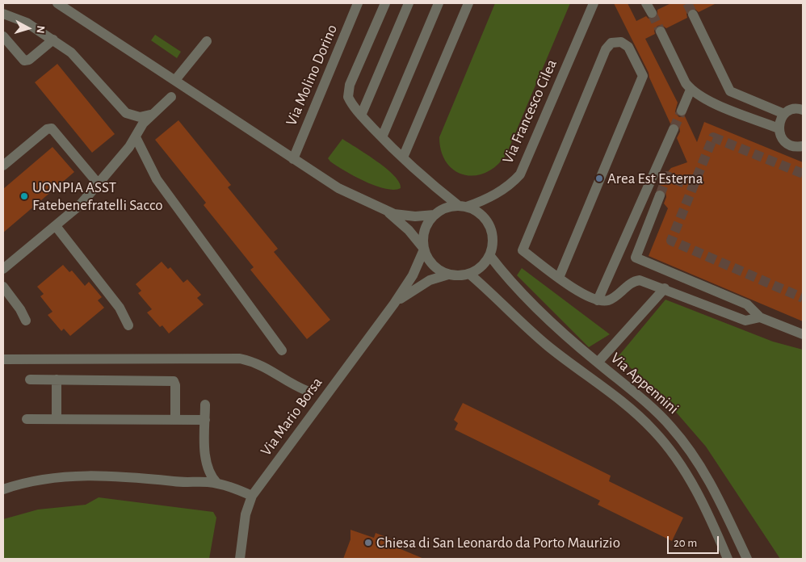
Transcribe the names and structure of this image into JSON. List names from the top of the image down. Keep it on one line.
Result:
{"streets":{"street":["Via Molino Dorino","Via Francesco Cilea","Via Appennini","Via Mario Borsa"]},"crossings":[["Via Francesco Cilea","Via Appennini"],["Via Francesco Cilea","Via Mario Borsa"],["Via Appennini","Via Mario Borsa"]],"places":["Area Est Esterna","UONPIA ASST Fatebenefratelli Sacco","Chiesa di San Leonardo da Porto Maurizio"],"scale_bar":"20 m","north":"right"}
